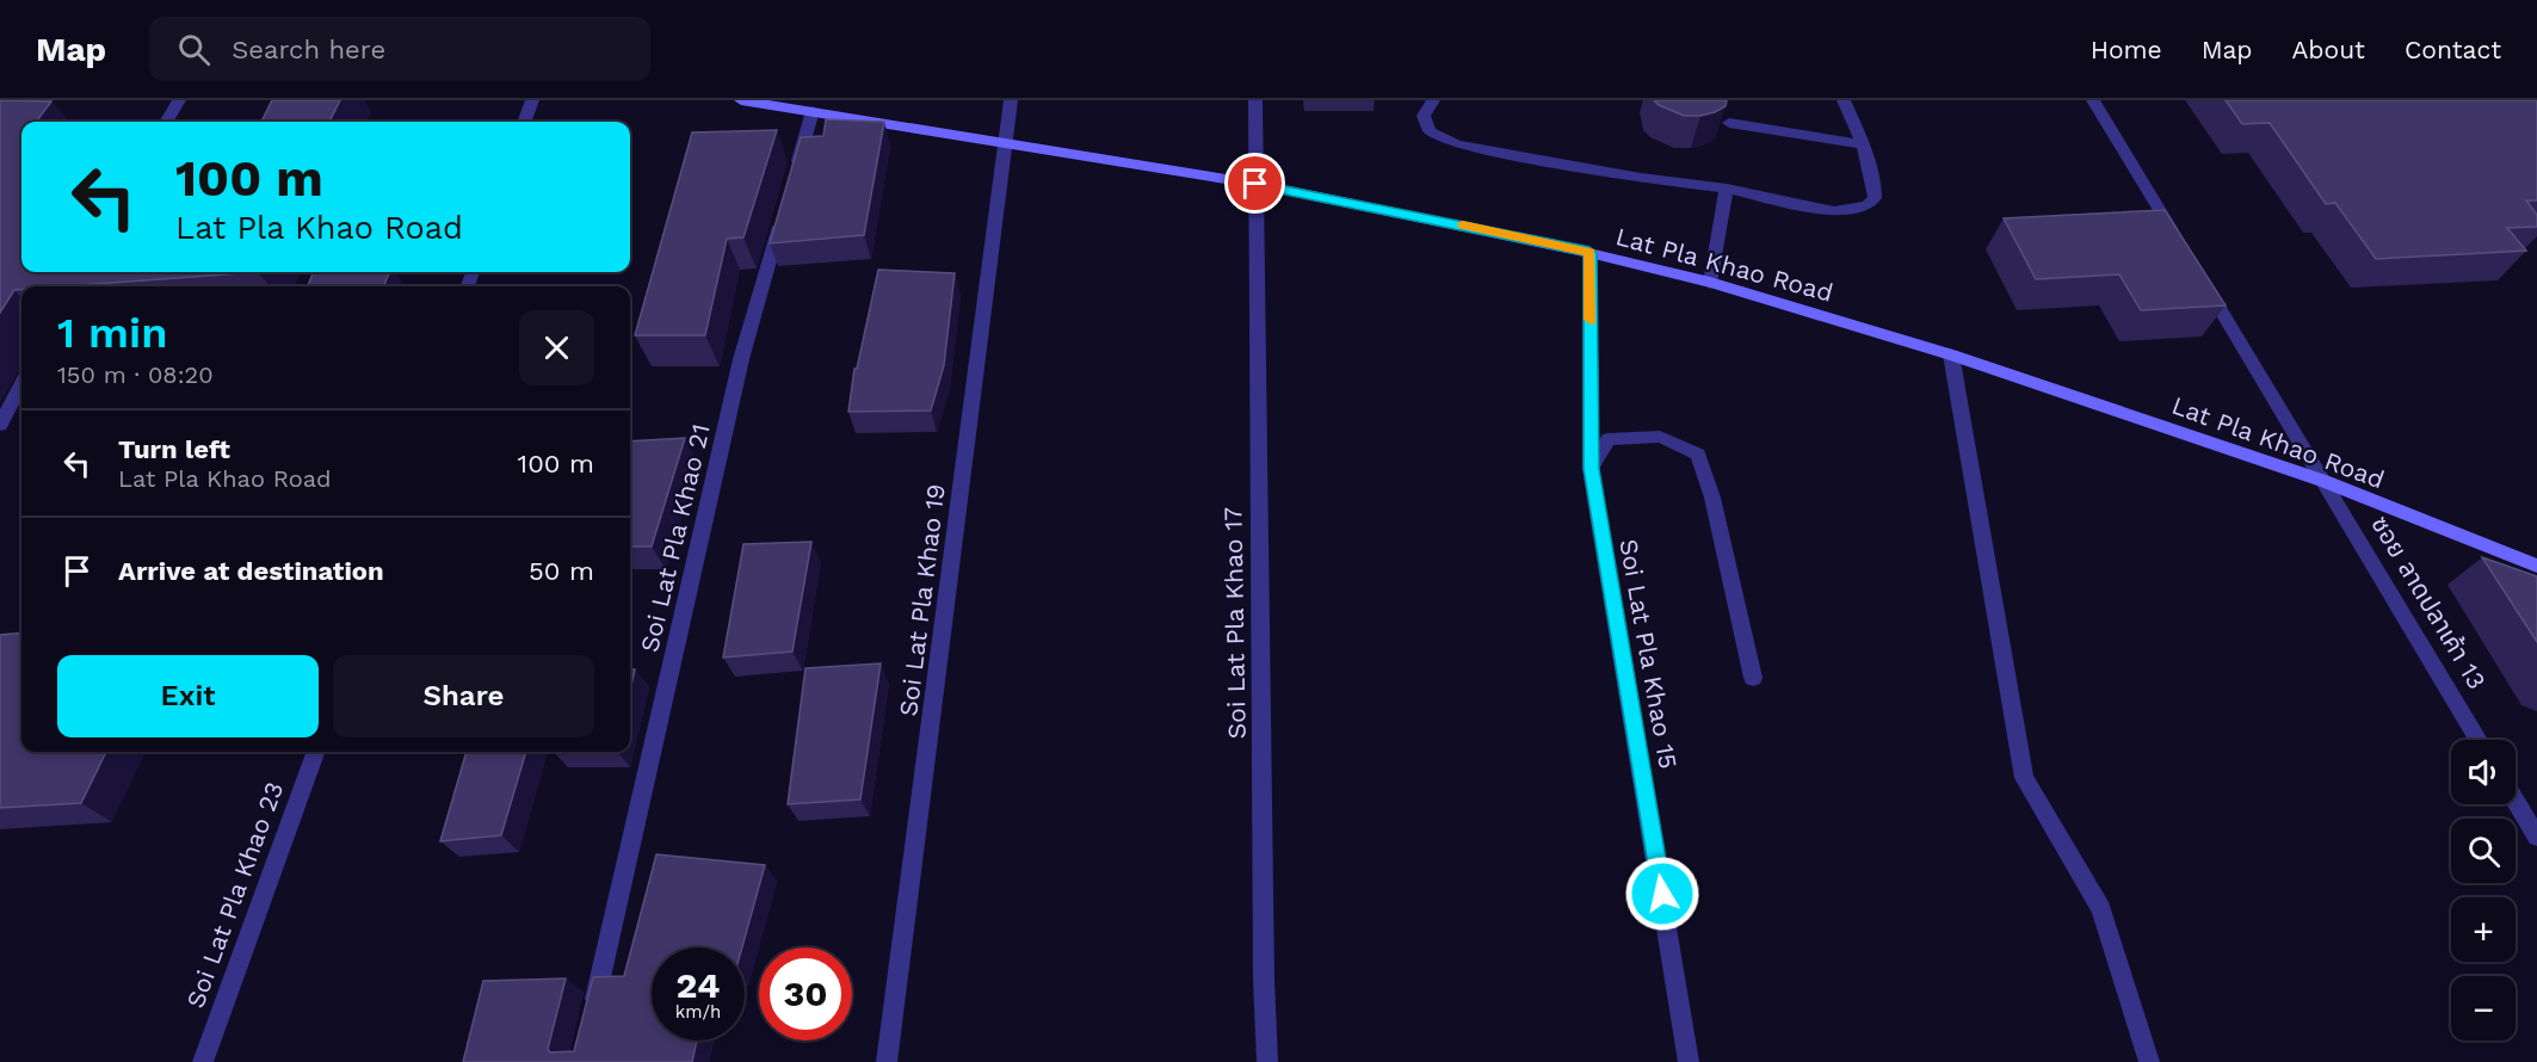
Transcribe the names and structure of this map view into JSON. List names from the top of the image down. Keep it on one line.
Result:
{"streets":{"main road":["Lat Pla Khao Road"],"street":["Soi Lat Pla Khao 21","Soi Lat Pla Khao 19","ซอย ลาดปลาเค้า 13","Soi Lat Pla Khao 17","Soi Lat Pla Khao 15","Soi Lat Pla Khao 23"]},"crossings":[["Lat Pla Khao Road","Soi Lat Pla Khao 19"],["Lat Pla Khao Road","ซอย ลาดปลาเค้า 13"],["Lat Pla Khao Road","Soi Lat Pla Khao 17"],["Lat Pla Khao Road","Soi Lat Pla Khao 15"]],"page":{"header":"Map","search":"Search here","nav":["Home","Map","About","Contact"],"turn":["100 m","Lat Pla Khao Road"],"heading":["1 min","150 m · 08:20"],"list":[{"name":"Turn left","note":"Lat Pla Khao Road","value":"100 m"},{"name":"Arrive at destination","value":"50 m"}],"buttons":["Exit","Share"],"map_buttons":["+","−"],"speed":"24 km/h","limit":"30"}}
